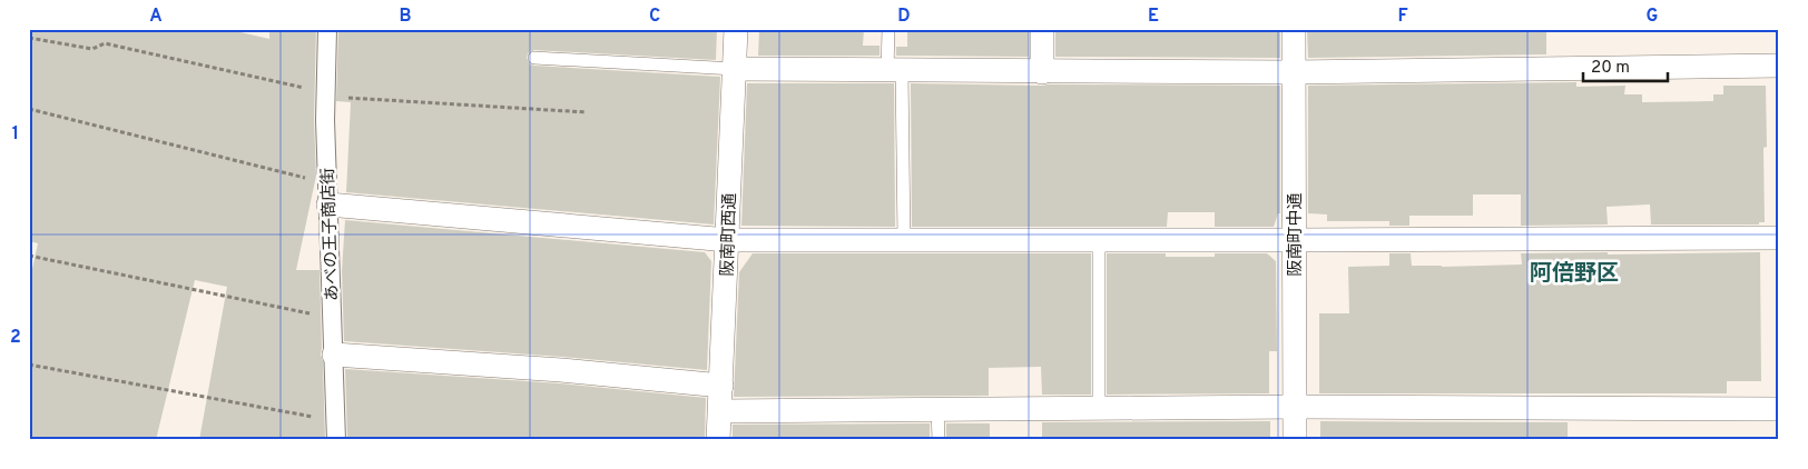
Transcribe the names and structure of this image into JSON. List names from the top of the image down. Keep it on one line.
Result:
{"streets":{"street":["あべの王子商店街","阪南町西通","阪南町中通"]},"districts":["阿倍野区"],"scale_bar":"20 m","grid":{"columns":["A","B","C","D","E","F","G"],"rows":["1","2"]}}
